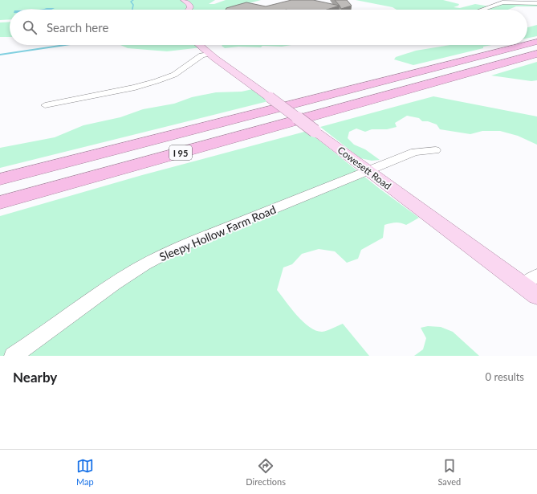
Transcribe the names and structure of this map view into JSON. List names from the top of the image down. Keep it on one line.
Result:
{"streets":{"highway":["I 95"],"main road":["Cowesett Road"],"street":["Sleepy Hollow Farm Road"]},"crossings":[["Cowesett Road","Sleepy Hollow Farm Road"]],"page":{"search":"Search here","heading":["Nearby","0 results"],"nav":["Map","Directions","Saved"]}}
